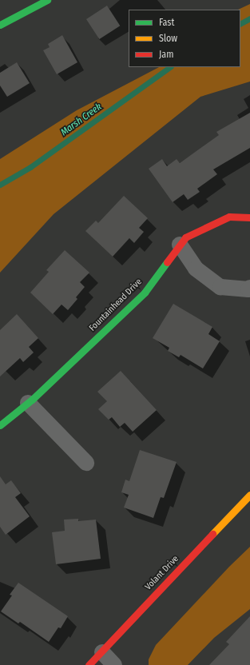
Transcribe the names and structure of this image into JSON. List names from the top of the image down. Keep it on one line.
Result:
{"streets":{"street":["Fountainhead Drive","Volant Drive"]},"water":["Marsh Creek"],"legend":["Fast","Slow","Jam"]}
